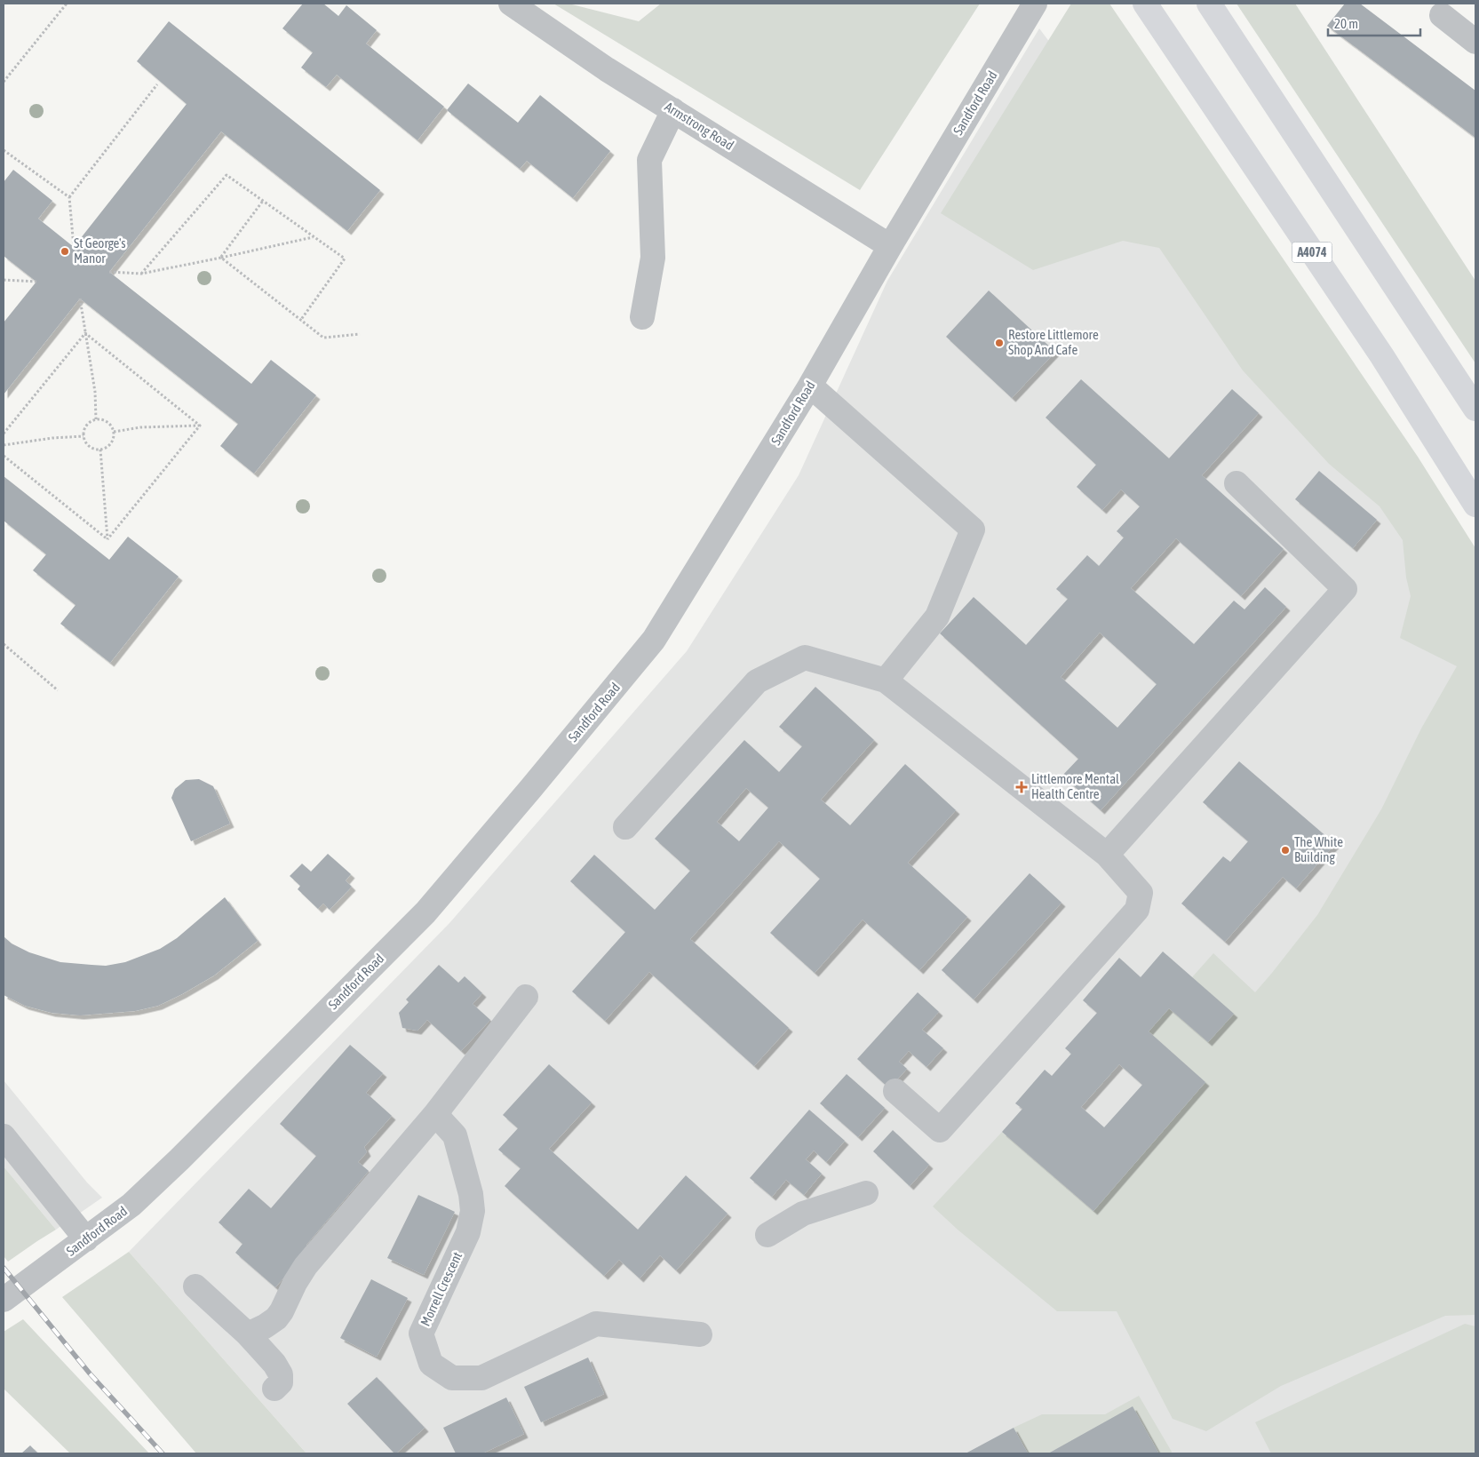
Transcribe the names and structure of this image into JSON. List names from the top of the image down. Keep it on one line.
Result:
{"streets":{"main road":["A4074"],"street":["Sandford Road","Armstrong Road","Morrell Crescent"]},"crossings":[["Sandford Road","Armstrong Road"]],"places":{"other":["St George's Manor","Restore Littlemore Shop And Cafe","The White Building"],"health":["Littlemore Mental Health Centre"]},"scale_bar":"20 m"}
